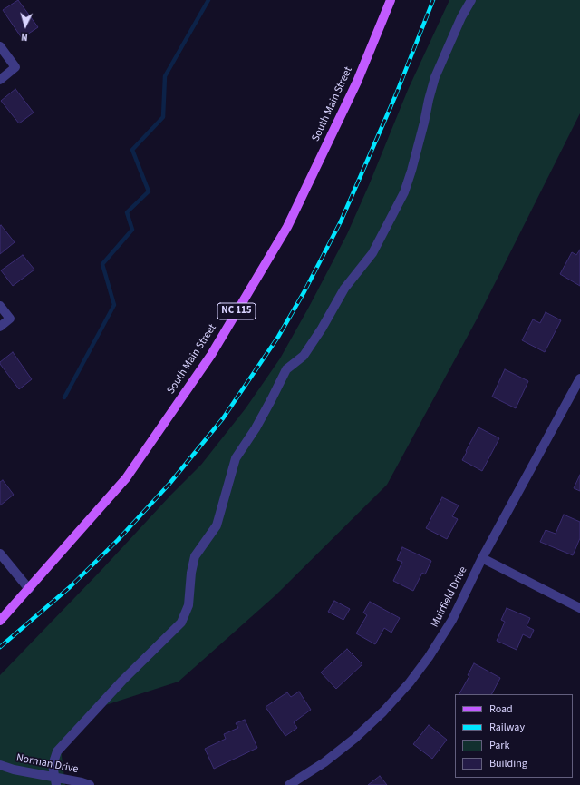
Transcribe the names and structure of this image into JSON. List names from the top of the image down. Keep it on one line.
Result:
{"streets":{"main road":["South Main Street","NC 115"],"street":["Muirfield Drive","Norman Drive"]},"legend":["Road","Railway","Park","Building"],"north":"bottom"}
